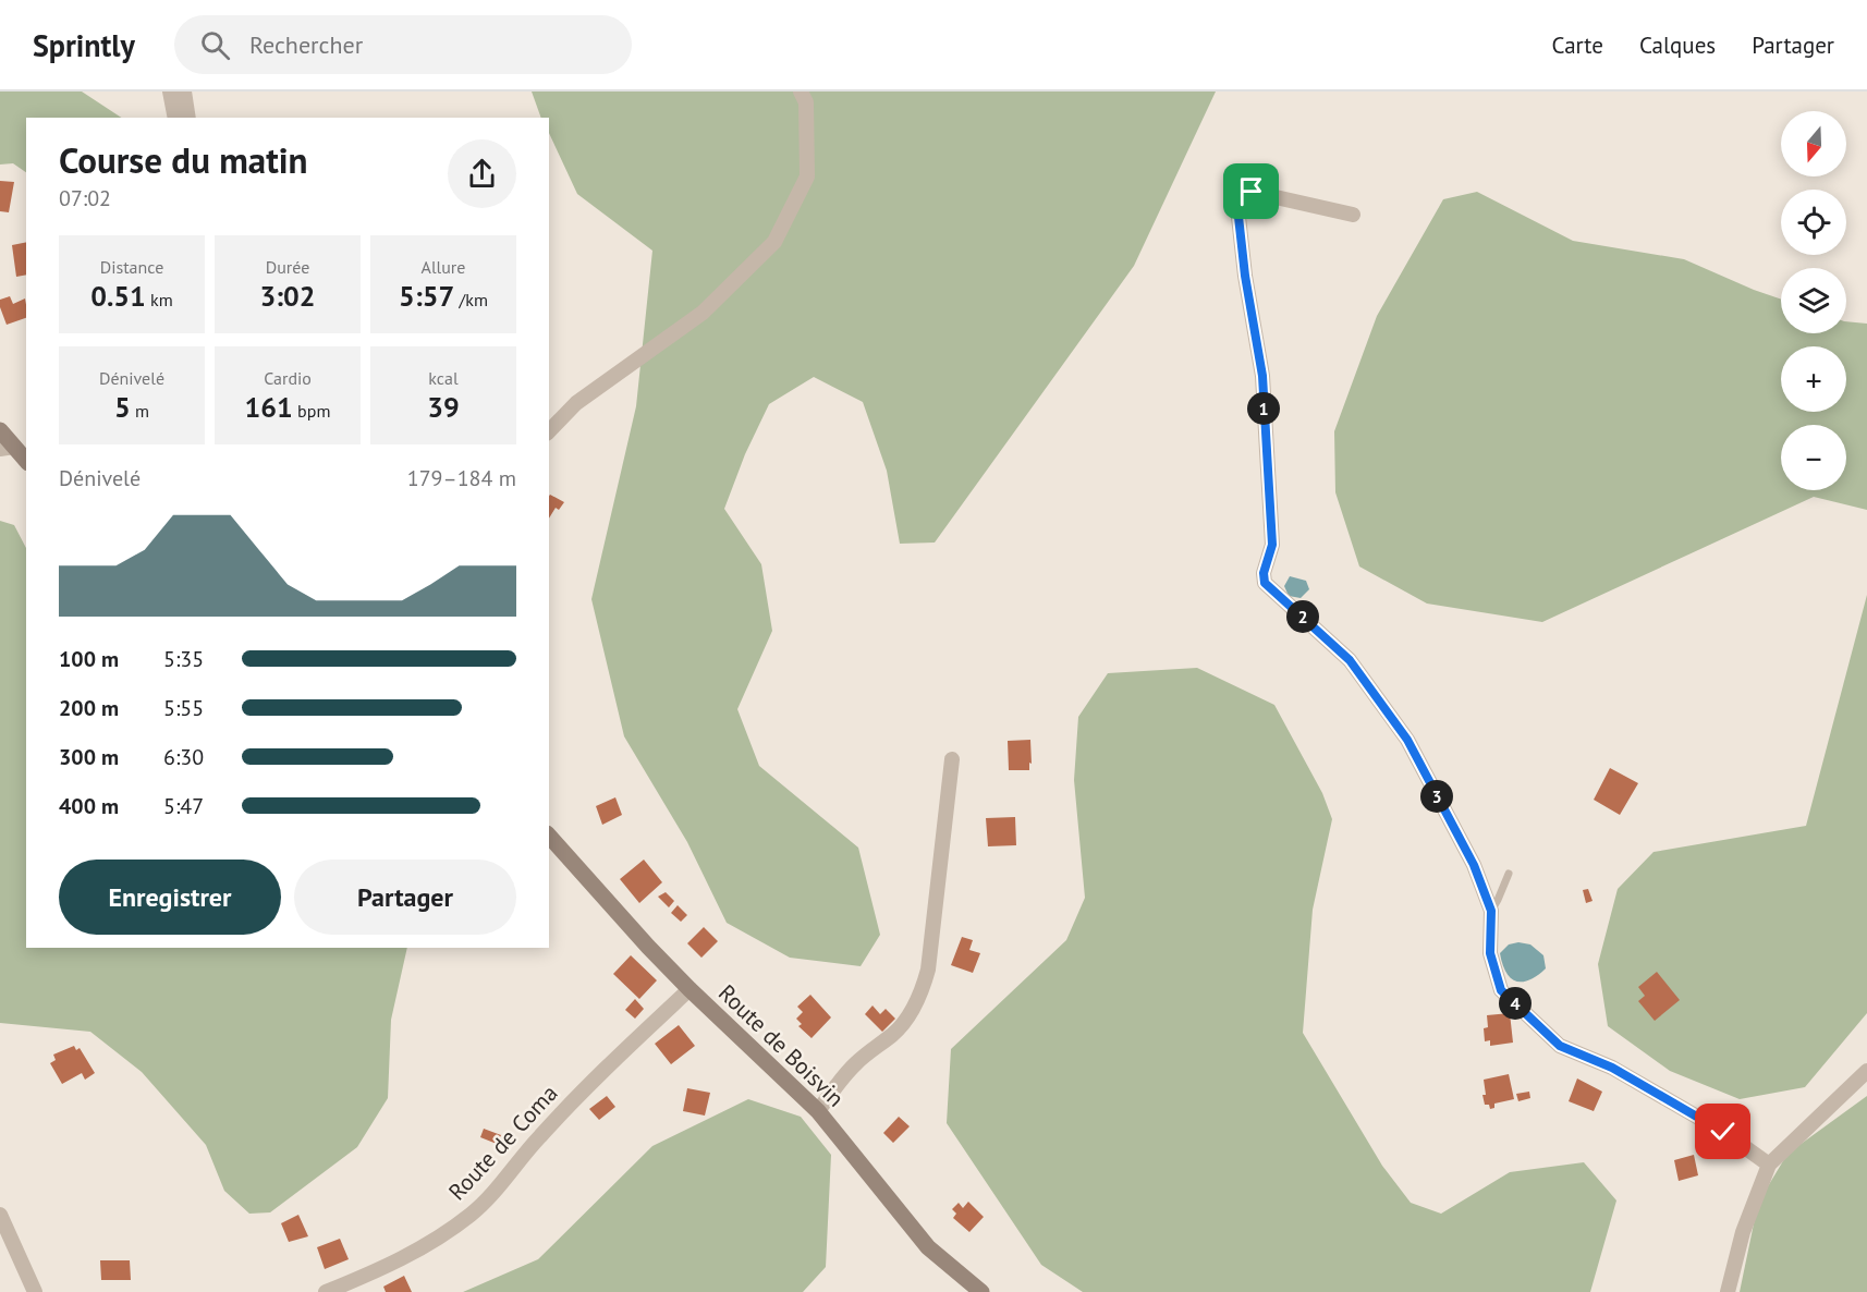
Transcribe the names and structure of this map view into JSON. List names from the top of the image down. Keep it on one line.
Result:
{"streets":{"main road":["Route de Boisvin"],"street":["Route de Coma"]},"crossings":[["Route de Boisvin","Route de Coma"]],"north":"bottom","page":{"header":"Sprintly","search":"Rechercher","nav":["Carte","Calques","Partager"],"map_buttons":["+","−"],"heading":["Course du matin","07:02"],"stats":[["Distance","0.51 km"],["Durée","3:02"],["Allure","5:57 /km"],["Dénivelé","5 m"],["Cardio","161 bpm"],["kcal","39"]],"pins":["1","2","3","4"],"chart":["Dénivelé","179–184 m"],"list":[{"name":"100 m","note":"5:35"},{"name":"200 m","note":"5:55"},{"name":"300 m","note":"6:30"},{"name":"400 m","note":"5:47"}],"buttons":["Enregistrer","Partager"]}}
